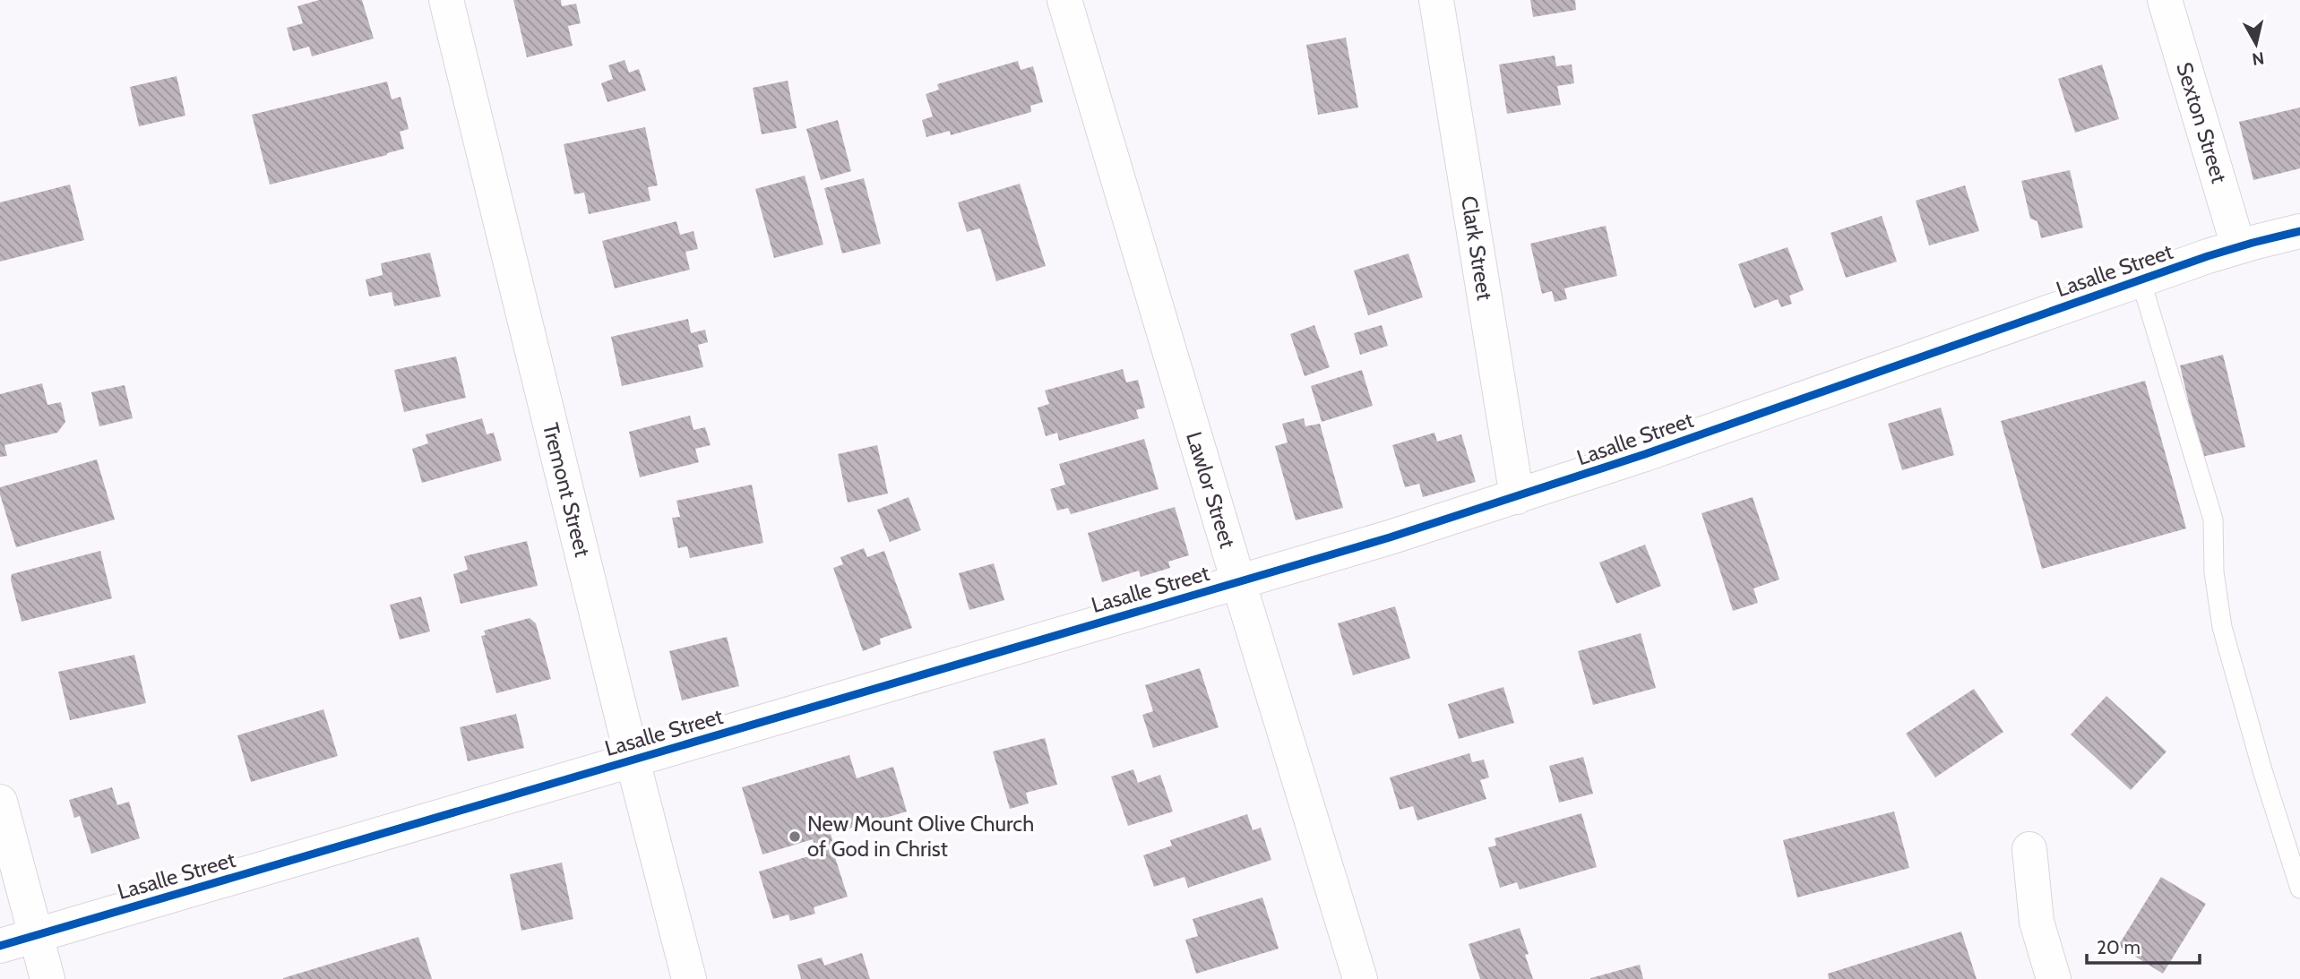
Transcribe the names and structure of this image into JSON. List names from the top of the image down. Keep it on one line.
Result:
{"streets":{"street":["Sexton Street","Clark Street","Lasalle Street","Tremont Street","Lawlor Street"]},"crossings":[["Sexton Street","Lasalle Street"],["Clark Street","Lasalle Street"],["Lasalle Street","Tremont Street"],["Lasalle Street","Lawlor Street"]],"places":["New Mount Olive Church of God in Christ"],"scale_bar":"20 m","north":"bottom"}
